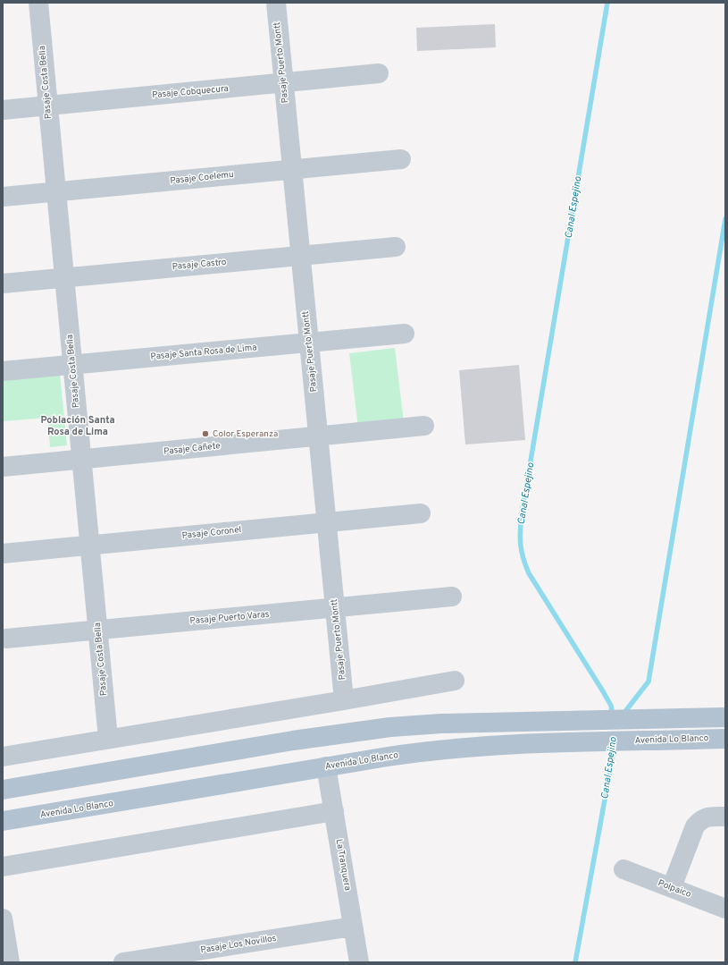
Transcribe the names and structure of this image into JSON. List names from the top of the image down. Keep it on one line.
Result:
{"streets":{"main road":["Avenida Lo Blanco"],"street":["Pasaje Puerto Montt","Pasaje Costa Bella","Pasaje Cobquecura","Pasaje Coelemu","Pasaje Castro","Pasaje Santa Rosa de Lima","Pasaje Cañete","Pasaje Coronel","Pasaje Puerto Varas","La Tranquera","Polpaico","Pasaje Los Novillos"]},"crossings":[["Pasaje Puerto Montt","Pasaje Cobquecura"],["Pasaje Puerto Montt","Pasaje Coelemu"],["Pasaje Puerto Montt","Pasaje Castro"],["Pasaje Puerto Montt","Pasaje Santa Rosa de Lima"],["Pasaje Puerto Montt","Pasaje Cañete"],["Pasaje Puerto Montt","Pasaje Coronel"],["Pasaje Puerto Montt","Pasaje Puerto Varas"],["Pasaje Costa Bella","Pasaje Cobquecura"],["Pasaje Costa Bella","Pasaje Coelemu"],["Pasaje Costa Bella","Pasaje Castro"],["Pasaje Costa Bella","Pasaje Santa Rosa de Lima"],["Pasaje Costa Bella","Pasaje Cañete"],["Pasaje Costa Bella","Pasaje Coronel"],["Pasaje Costa Bella","Pasaje Puerto Varas"],["Avenida Lo Blanco","La Tranquera"],["La Tranquera","Pasaje Los Novillos"]],"districts":["Población Santa Rosa de Lima"],"water":["Canal Espejino"],"places":["Color Esperanza"]}
